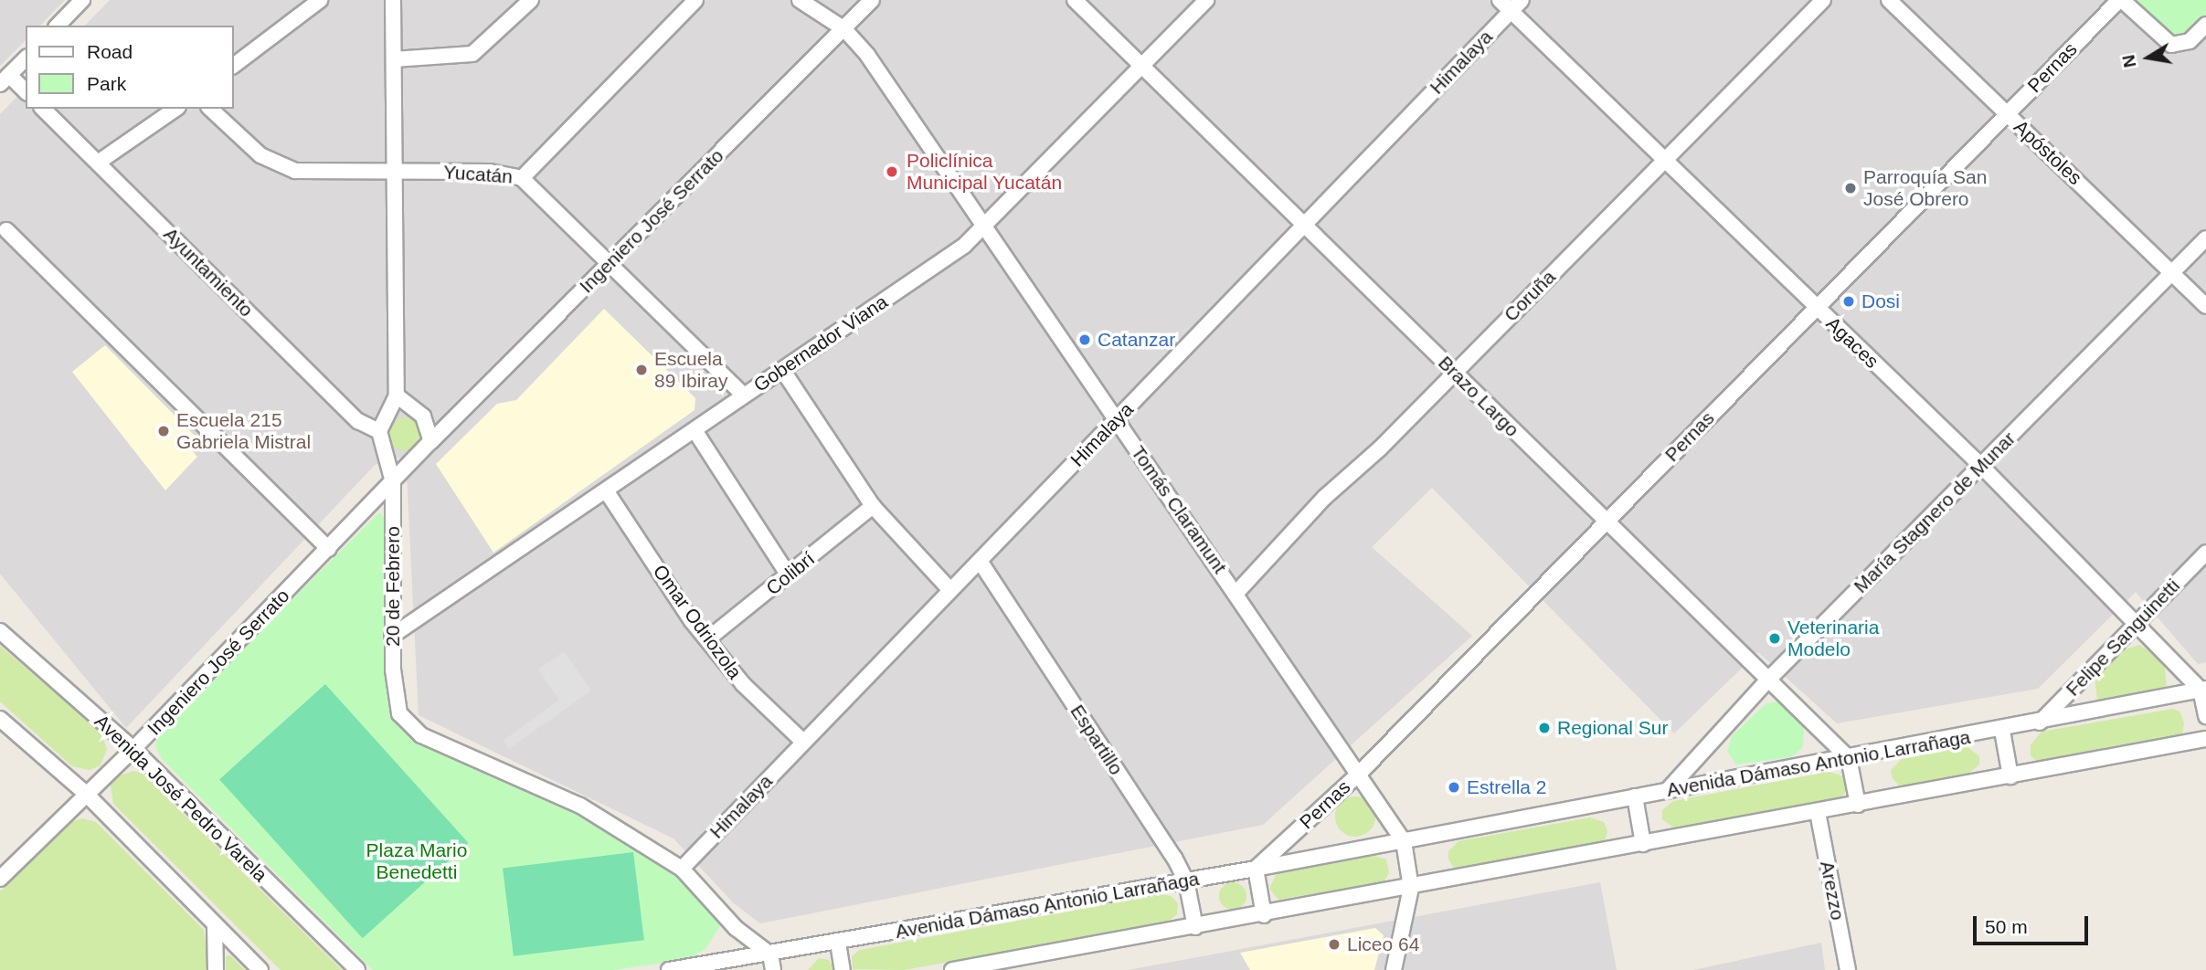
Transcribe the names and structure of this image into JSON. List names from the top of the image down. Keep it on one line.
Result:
{"streets":{"street":["Himalaya","Pernas","Apóstoles","Yucatán","Ingeniero José Serrato","Ayuntamiento","Coruña","Agaces","Gobernador Viana","Brazo Largo","Tomás Claramunt","María Stagnero de Munar","Colibrí","20 de Febrero","Omar Odriozola","Felipe Sanguinetti","Espartillo","Avenida Dámaso Antonio Larrañaga","Avenida José Pedro Varela","Arezzo"]},"crossings":[["Himalaya","Agaces"],["Himalaya","Brazo Largo"],["Himalaya","Tomás Claramunt"],["Himalaya","20 de Febrero"],["Himalaya","Omar Odriozola"],["Himalaya","Espartillo"],["Pernas","Apóstoles"],["Pernas","Agaces"],["Pernas","Brazo Largo"],["Pernas","Tomás Claramunt"],["Pernas","Avenida Dámaso Antonio Larrañaga"],["Apóstoles","María Stagnero de Munar"],["Ingeniero José Serrato","Tomás Claramunt"],["Ingeniero José Serrato","20 de Febrero"],["Ingeniero José Serrato","Avenida José Pedro Varela"],["Ayuntamiento","20 de Febrero"],["Coruña","Agaces"],["Coruña","Brazo Largo"],["Coruña","Tomás Claramunt"],["Agaces","María Stagnero de Munar"],["Agaces","Felipe Sanguinetti"],["Agaces","Avenida Dámaso Antonio Larrañaga"],["Gobernador Viana","Brazo Largo"],["Gobernador Viana","Tomás Claramunt"],["Gobernador Viana","20 de Febrero"],["Gobernador Viana","Omar Odriozola"],["Brazo Largo","María Stagnero de Munar"],["Brazo Largo","Avenida Dámaso Antonio Larrañaga"],["Tomás Claramunt","Avenida Dámaso Antonio Larrañaga"],["María Stagnero de Munar","Avenida Dámaso Antonio Larrañaga"],["Colibrí","Omar Odriozola"],["20 de Febrero","Avenida Dámaso Antonio Larrañaga"],["Felipe Sanguinetti","Avenida Dámaso Antonio Larrañaga"],["Espartillo","Avenida Dámaso Antonio Larrañaga"]],"parks":["Plaza Mario Benedetti"],"places":["Policlínica Municipal Yucatán","Parroquía San José Obrero","Dosi","Catanzar","Escuela 89 Ibiray","Escuela 215 Gabriela Mistral","Veterinaria Modelo","Regional Sur","Estrella 2","Liceo 64"],"legend":["Road","Park"],"scale_bar":"50 m","north":"left"}
